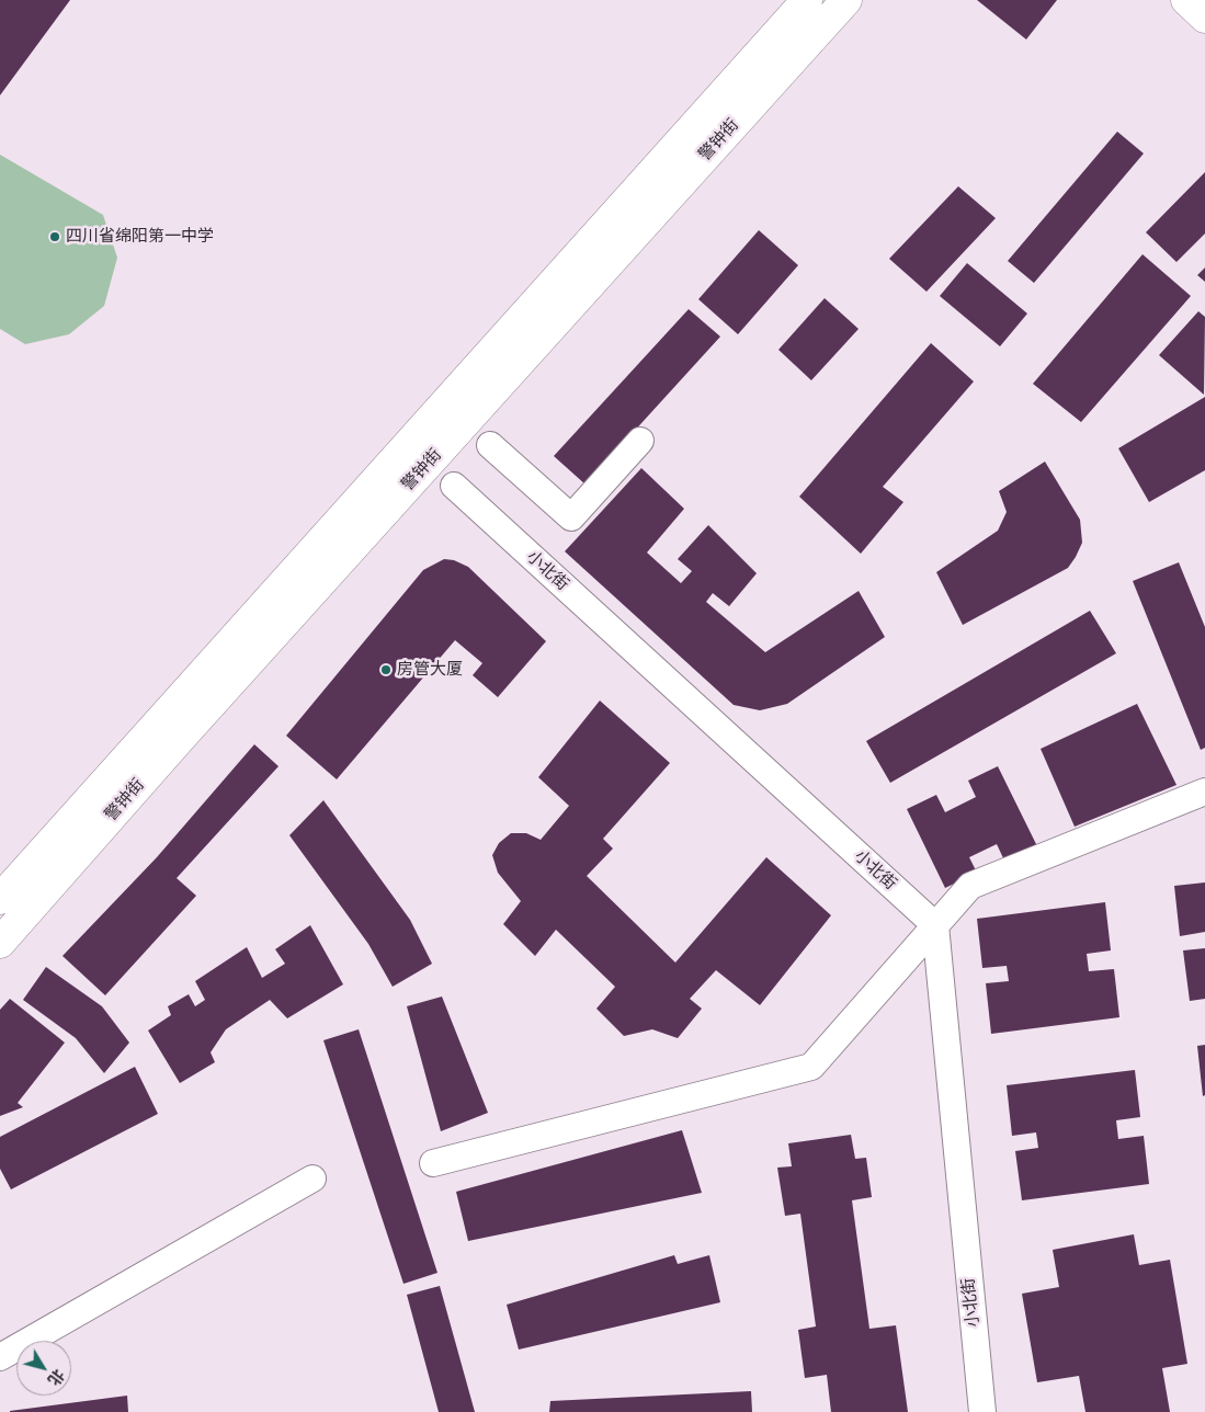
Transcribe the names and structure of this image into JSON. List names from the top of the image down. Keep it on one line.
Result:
{"streets":{"main road":["警钟街"],"street":["小北街"]},"places":["四川省绵阳第一中学","房管大厦"],"north":"bottom right"}
